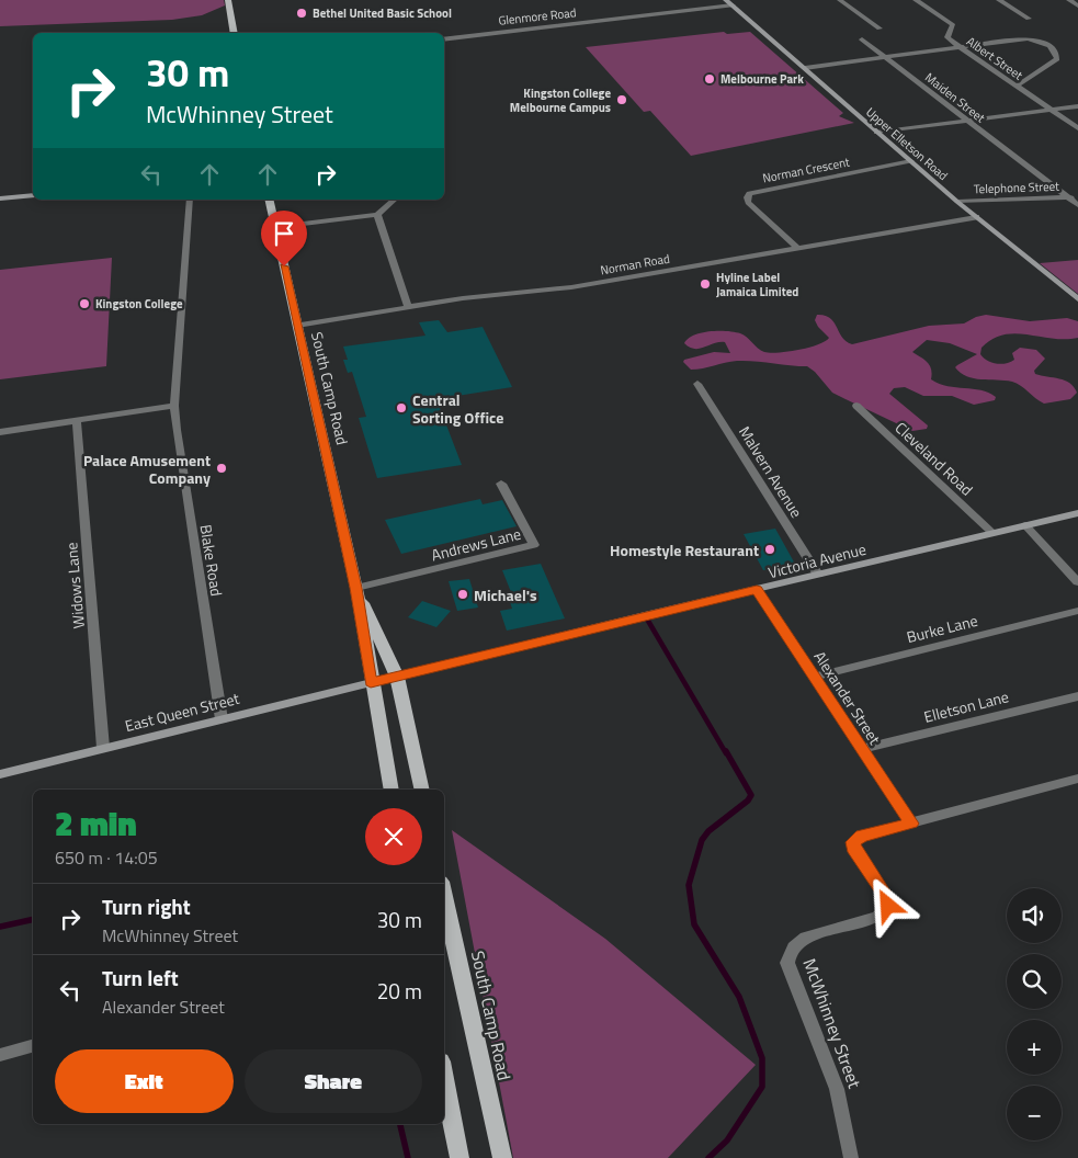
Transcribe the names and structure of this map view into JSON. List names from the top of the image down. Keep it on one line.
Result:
{"streets":{"main road":["South Camp Road"],"street":["Glenmore Road","Albert Street","Maiden Street","Upper Elletson Road","Norman Crescent","Telephone Street","Norman Road","Cleveland Road","Malvern Avenue","Andrews Lane","Blake Road","Victoria Avenue","Widows Lane","Burke Lane","Alexander Street","Elletson Lane","East Queen Street","McWhinney Street"]},"crossings":[["Glenmore Road","Upper Elletson Road"],["Maiden Street","Telephone Street"],["Upper Elletson Road","Norman Crescent"],["Upper Elletson Road","Telephone Street"],["Upper Elletson Road","Norman Road"],["Norman Crescent","Norman Road"],["Norman Road","South Camp Road"],["South Camp Road","Andrews Lane"],["South Camp Road","Victoria Avenue"],["South Camp Road","East Queen Street"],["Cleveland Road","Victoria Avenue"],["Malvern Avenue","Victoria Avenue"],["Blake Road","East Queen Street"],["Victoria Avenue","Alexander Street"],["Victoria Avenue","East Queen Street"],["Widows Lane","East Queen Street"],["Burke Lane","Alexander Street"],["Alexander Street","Elletson Lane"],["Alexander Street","McWhinney Street"]],"places":["Bethel United Basic School","Melbourne Park","Kingston College Melbourne Campus","Hyline Label Jamaica Limited","Kingston College","Central Sorting Office","Palace Amusement Company","Homestyle Restaurant","Michael's"],"page":{"turn":["30 m","McWhinney Street"],"heading":["2 min","650 m · 14:05"],"list":[{"name":"Turn right","note":"McWhinney Street","value":"30 m"},{"name":"Turn left","note":"Alexander Street","value":"20 m"}],"map_buttons":["+","−"],"buttons":["Exit","Share"]}}
